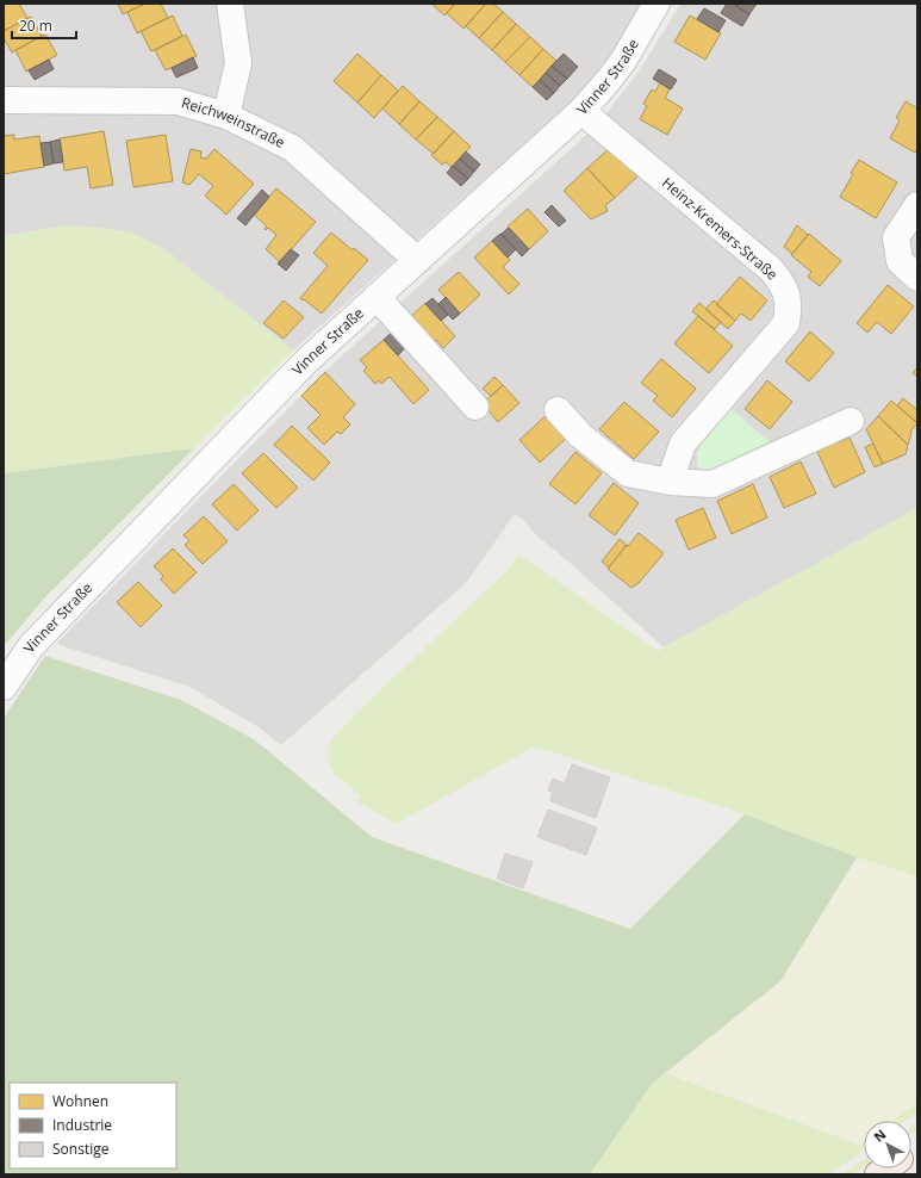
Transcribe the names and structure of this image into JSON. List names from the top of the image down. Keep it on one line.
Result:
{"streets":{"street":["Vinner Straße","Reichweinstraße","Heinz-Kremers-Straße"]},"crossings":[["Vinner Straße","Reichweinstraße"],["Vinner Straße","Heinz-Kremers-Straße"]],"legend":["Wohnen","Industrie","Sonstige"],"scale_bar":"20 m","north":"top left"}
